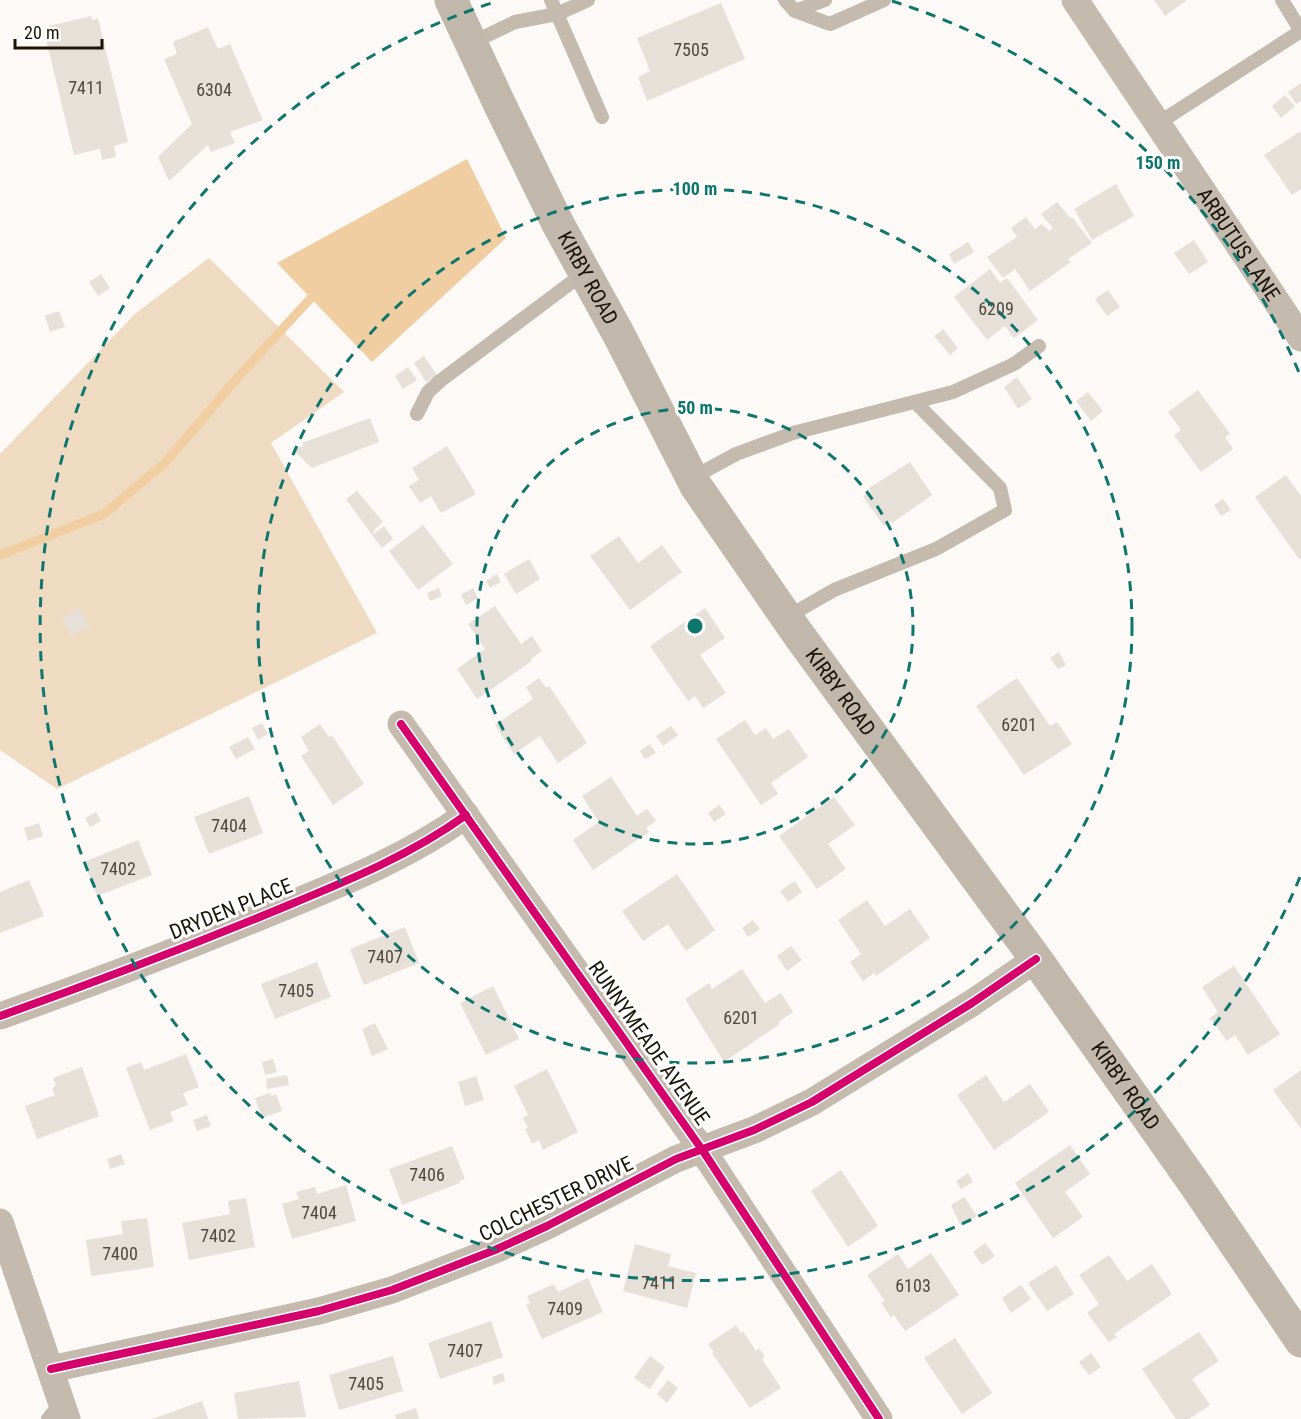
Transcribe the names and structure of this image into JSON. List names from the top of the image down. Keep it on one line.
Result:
{"streets":{"main road":["KIRBY ROAD"],"street":["ARBUTUS LANE","DRYDEN PLACE","RUNNYMEADE AVENUE","COLCHESTER DRIVE"]},"crossings":[["KIRBY ROAD","COLCHESTER DRIVE"],["DRYDEN PLACE","RUNNYMEADE AVENUE"],["RUNNYMEADE AVENUE","COLCHESTER DRIVE"]],"house_numbers":["7505","7411","6304","6209","6201","7404","7402","7407","7405","6201","7406","7404","7402","7400","7411","6103","7409","7407","7405"],"scale_bar":"20 m","rings":["150 m","100 m","50 m"]}
